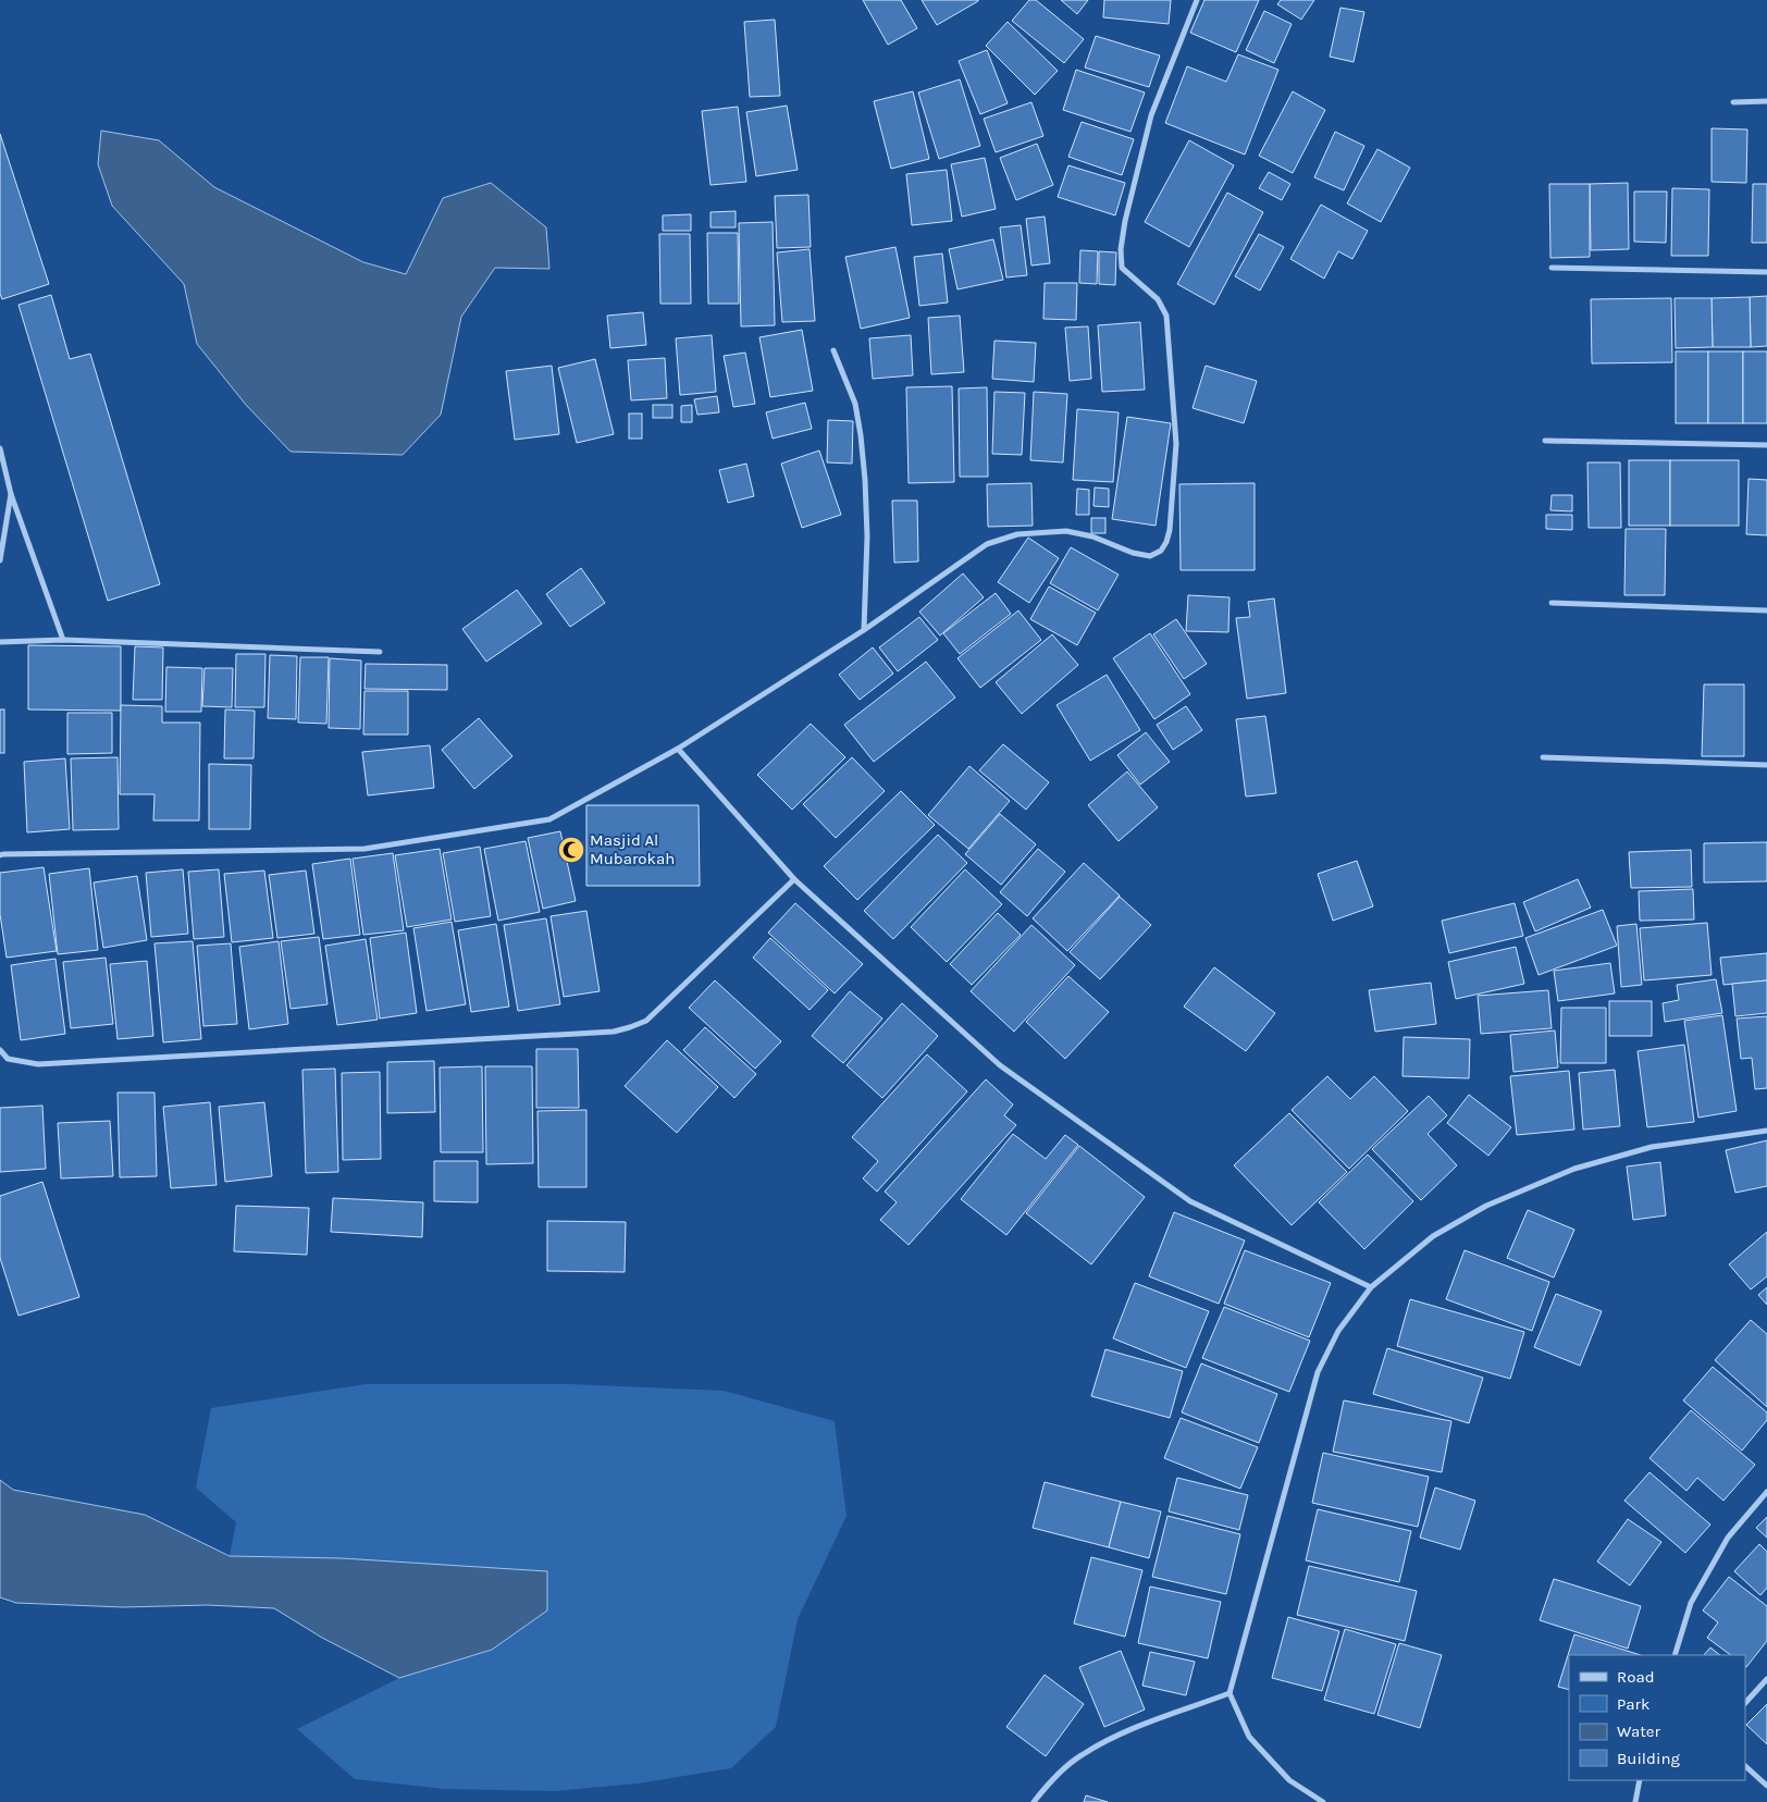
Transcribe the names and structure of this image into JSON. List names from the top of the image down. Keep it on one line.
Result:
{"places":{"mosque":["Masjid Al Mubarokah"]},"legend":["Road","Park","Water","Building"]}
